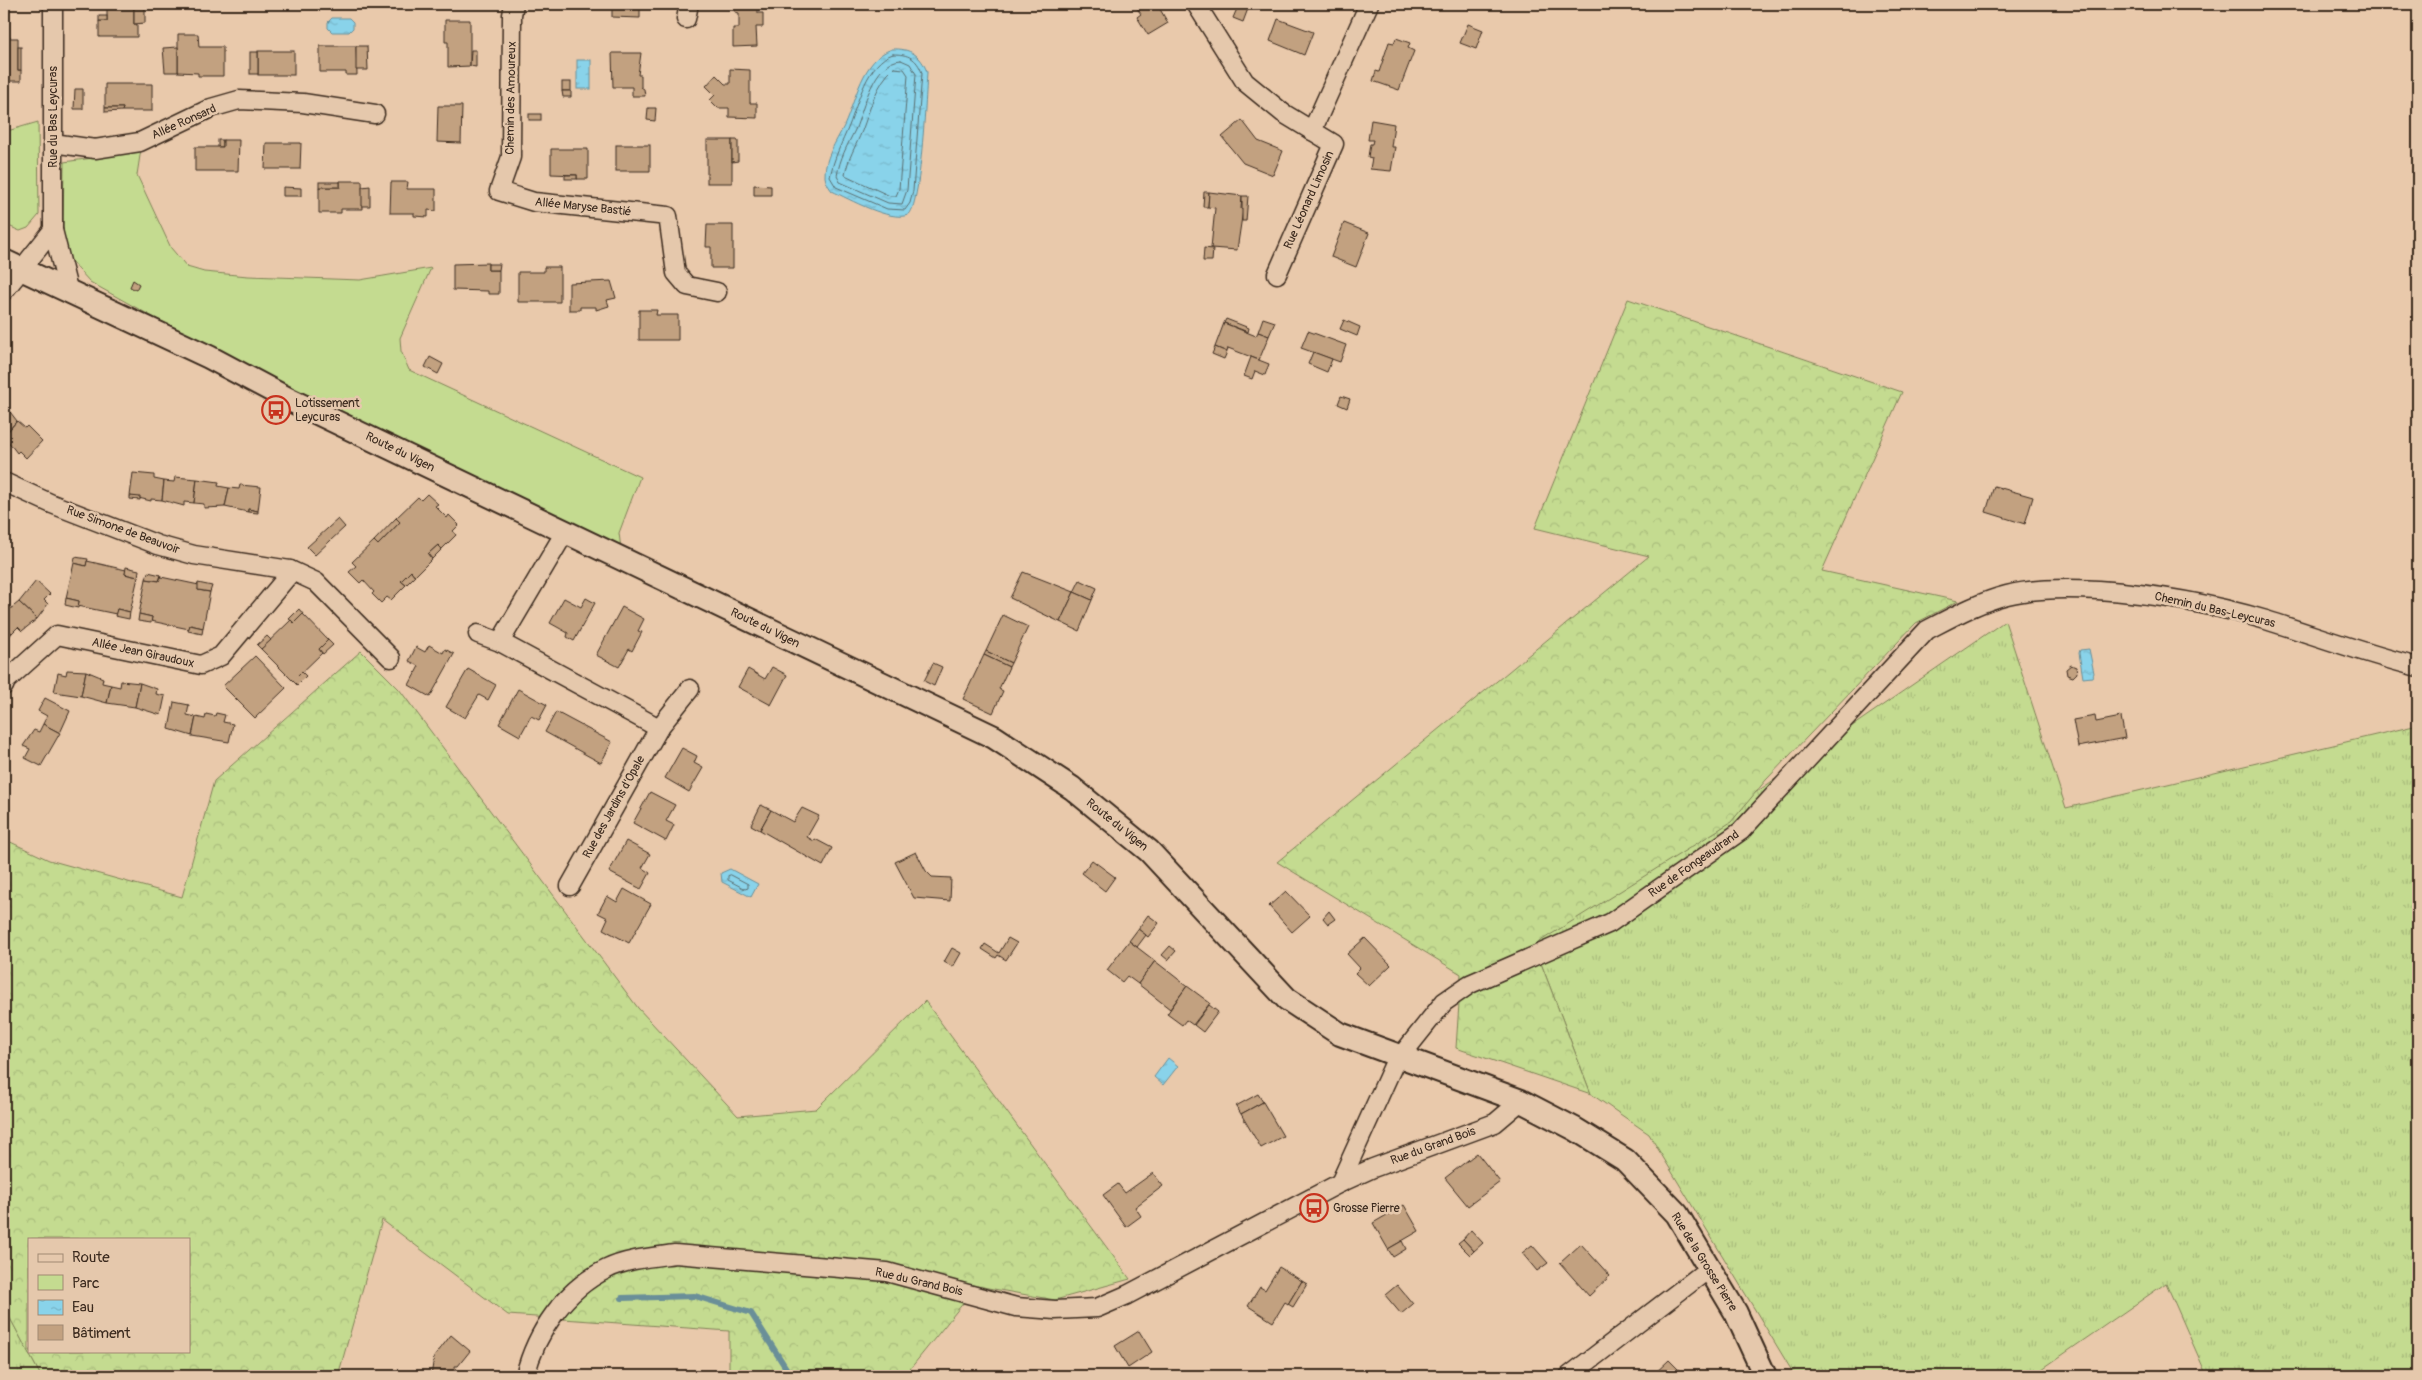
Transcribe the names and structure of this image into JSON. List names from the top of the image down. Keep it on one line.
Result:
{"streets":{"street":["Chemin des Amoureux","Rue du Bas Leycuras","Allée Ronsard","Rue Léonard Limosin","Allée Maryse Bastié","Route du Vigen","Rue Simone de Beauvoir","Chemin du Bas-Leycuras","Allée Jean Giraudoux","Rue des Jardins d'Opale","Rue de Fongeaudrand","Rue du Grand Bois","Rue de la Grosse Pierre"]},"crossings":[["Chemin des Amoureux","Allée Maryse Bastié"],["Rue du Bas Leycuras","Allée Ronsard"],["Rue du Bas Leycuras","Route du Vigen"],["Route du Vigen","Rue de Fongeaudrand"],["Route du Vigen","Rue de la Grosse Pierre"],["Rue Simone de Beauvoir","Allée Jean Giraudoux"],["Chemin du Bas-Leycuras","Rue de Fongeaudrand"],["Rue du Grand Bois","Rue de la Grosse Pierre"]],"places":{"bus stop":["Lotissement Leycuras","Grosse Pierre"]},"legend":["Route","Parc","Eau","Bâtiment"]}
